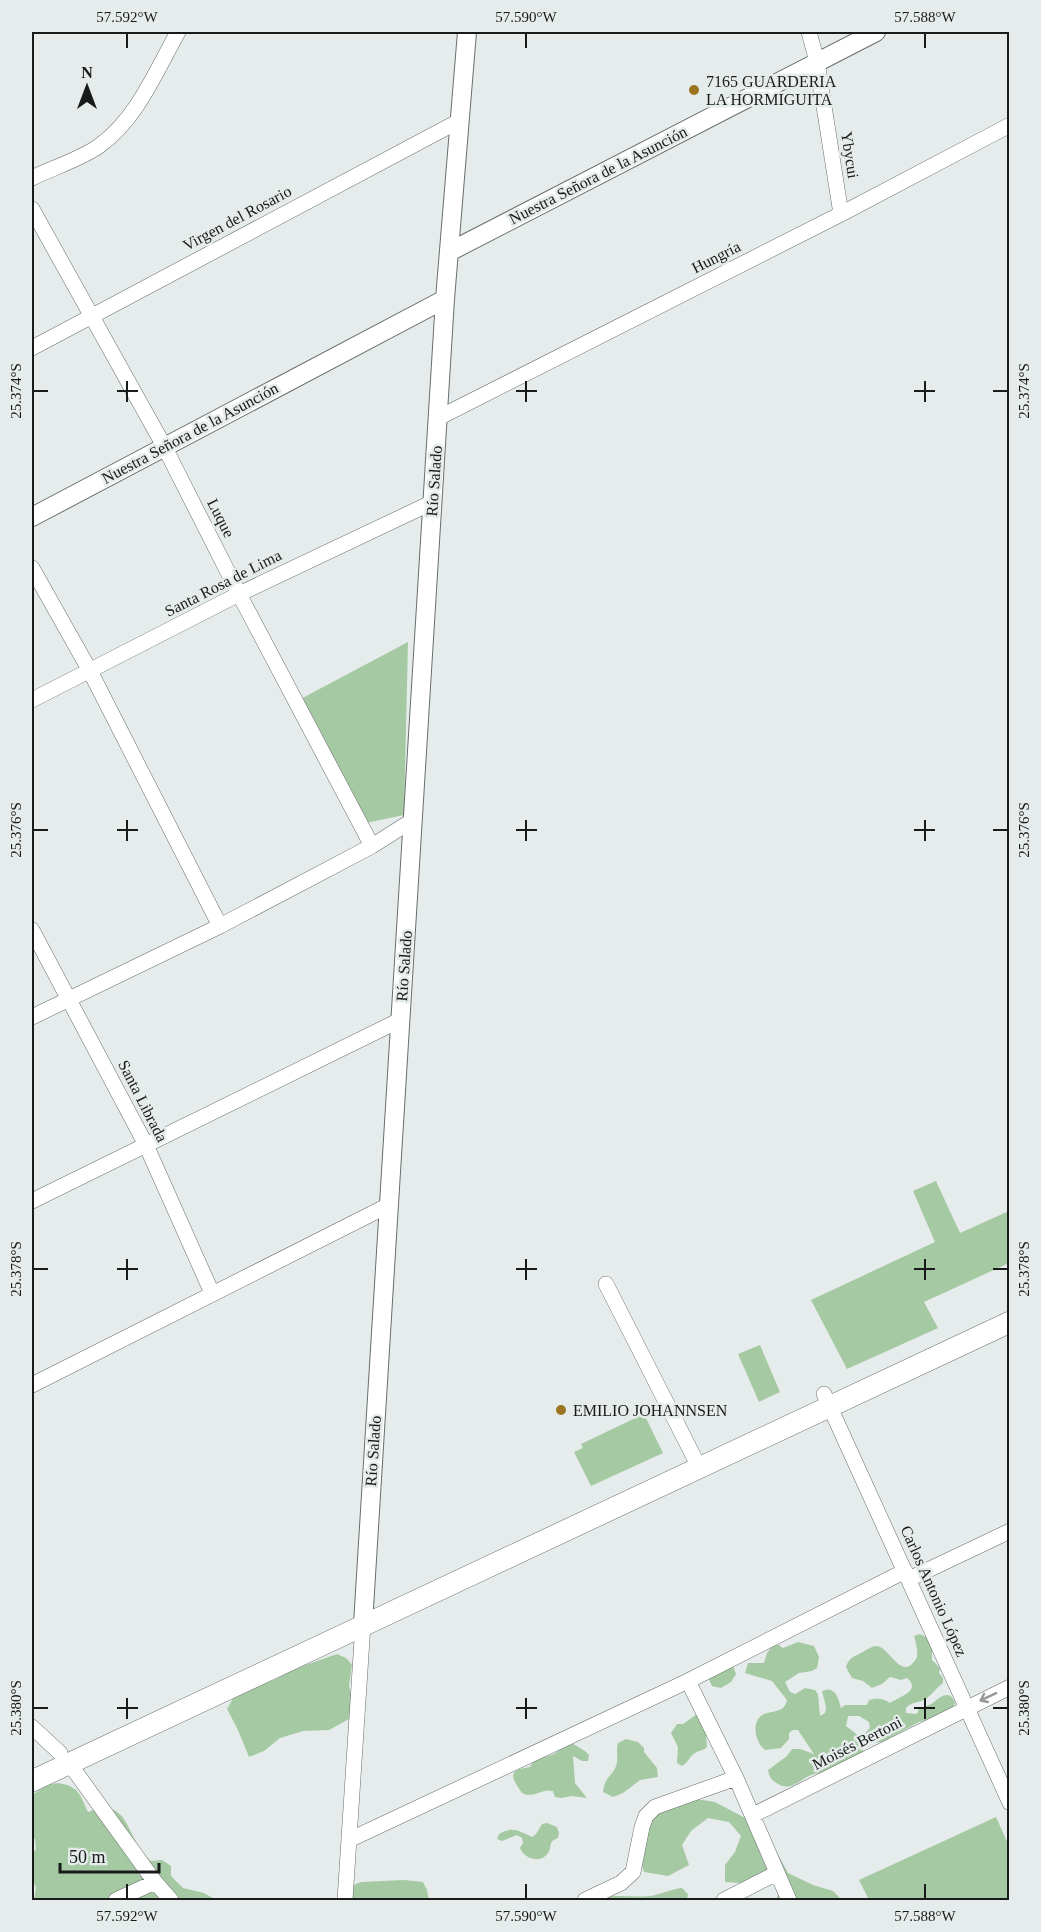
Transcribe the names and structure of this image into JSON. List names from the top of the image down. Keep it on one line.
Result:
{"streets":{"street":["Ybycui","Nuestra Señora de la Asunción","Virgen del Rosario","Hungría","Río Salado","Luque","Santa Rosa de Lima","Santa Librada","Carlos Antonio López","Moisés Bertoni"]},"crossings":[["Ybycui","Nuestra Señora de la Asunción"],["Ybycui","Hungría"],["Nuestra Señora de la Asunción","Río Salado"],["Nuestra Señora de la Asunción","Luque"],["Virgen del Rosario","Río Salado"],["Virgen del Rosario","Luque"],["Hungría","Río Salado"],["Río Salado","Santa Rosa de Lima"],["Luque","Santa Rosa de Lima"],["Carlos Antonio López","Moisés Bertoni"]],"places":["7165 GUARDERIA LA HORMIGUITA","EMILIO JOHANNSEN"],"scale_bar":"50 m","north":"top","coordinates":["57.592°W","57.590°W","57.588°W","25.374°S","25.376°S","25.378°S","25.380°S"]}
